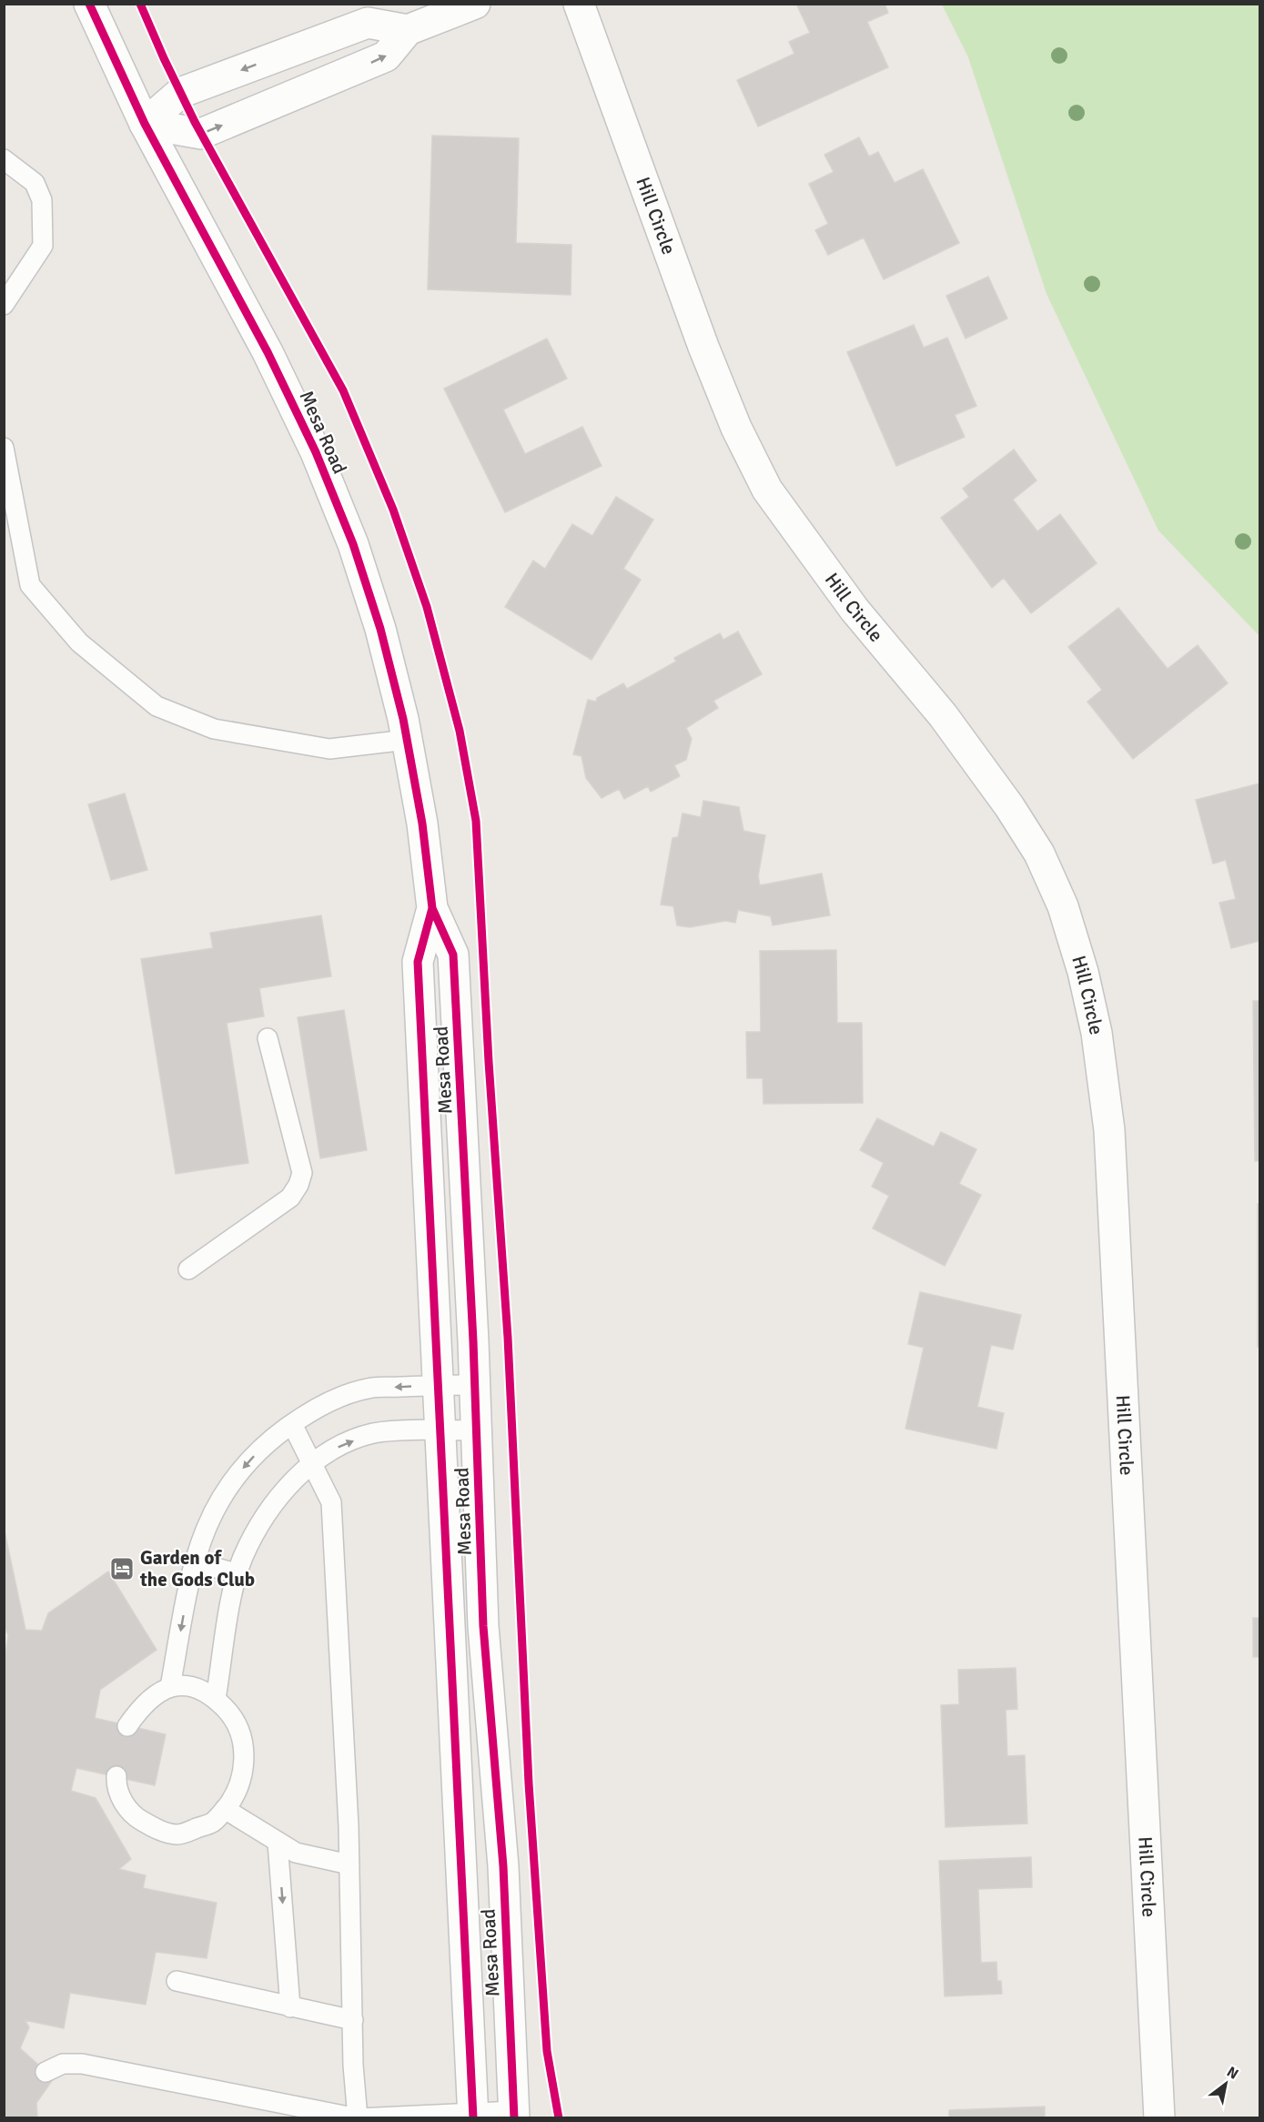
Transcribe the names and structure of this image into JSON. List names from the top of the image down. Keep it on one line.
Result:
{"streets":{"main road":["Hill Circle","Mesa Road"]},"places":{"hotel":["Garden of the Gods Club"]},"north":"top right"}
